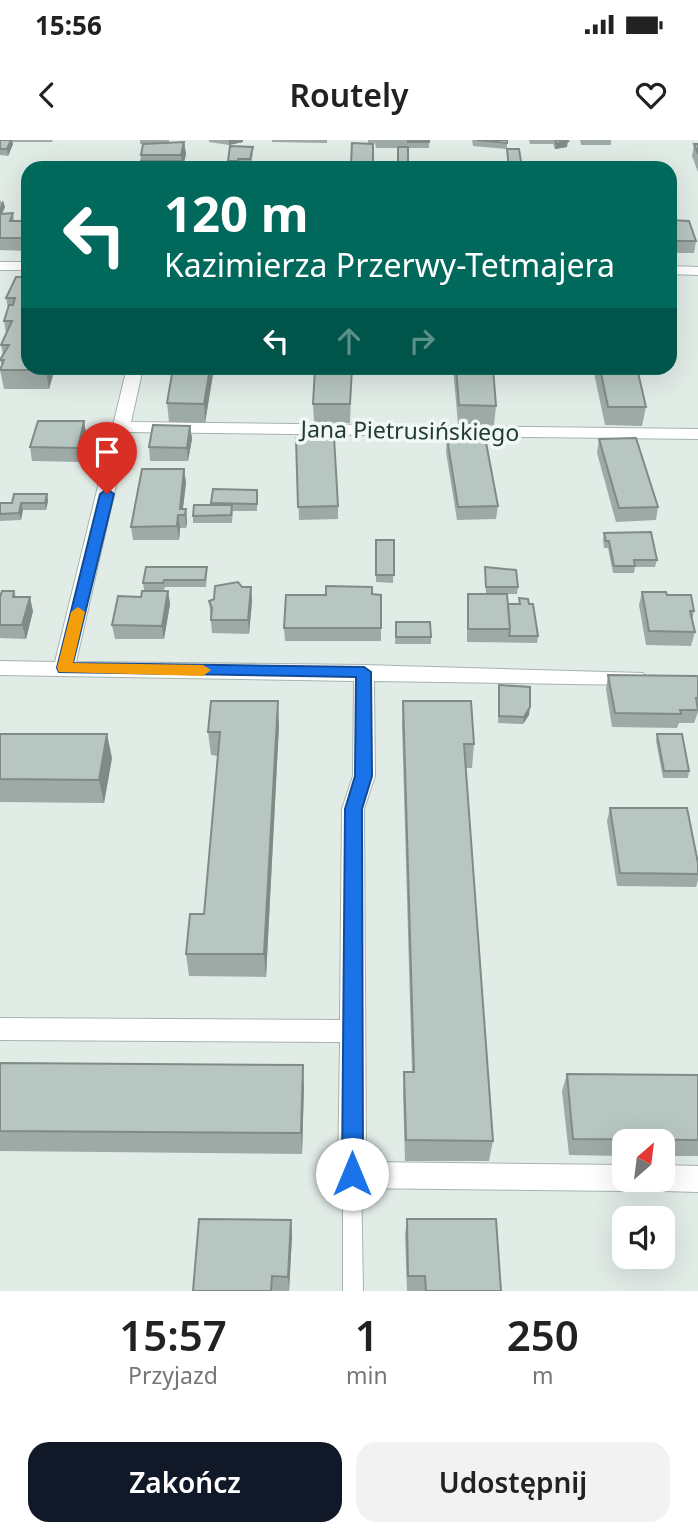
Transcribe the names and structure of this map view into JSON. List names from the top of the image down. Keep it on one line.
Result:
{"streets":{"street":["Jana Pietrusińskiego"]},"north":"top right","page":{"status":"15:56","header":"Routely","turn":["120 m","Kazimierza Przerwy-Tetmajera"],"eta":["15:57","Przyjazd","1","min","250","m"],"buttons":["Zakończ","Udostępnij"]}}
